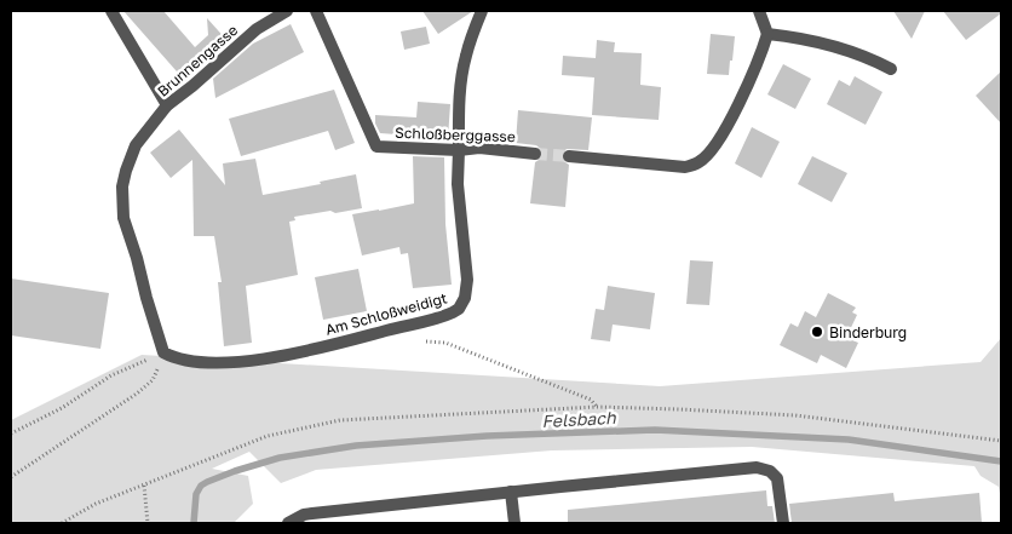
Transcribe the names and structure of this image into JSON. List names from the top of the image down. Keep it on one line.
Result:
{"streets":{"street":["Brunnengasse","Schloßberggasse","Am Schloßweidigt"]},"crossings":[["Brunnengasse","Am Schloßweidigt"],["Schloßberggasse","Am Schloßweidigt"]],"water":["Felsbach"],"places":["Binderburg"]}
